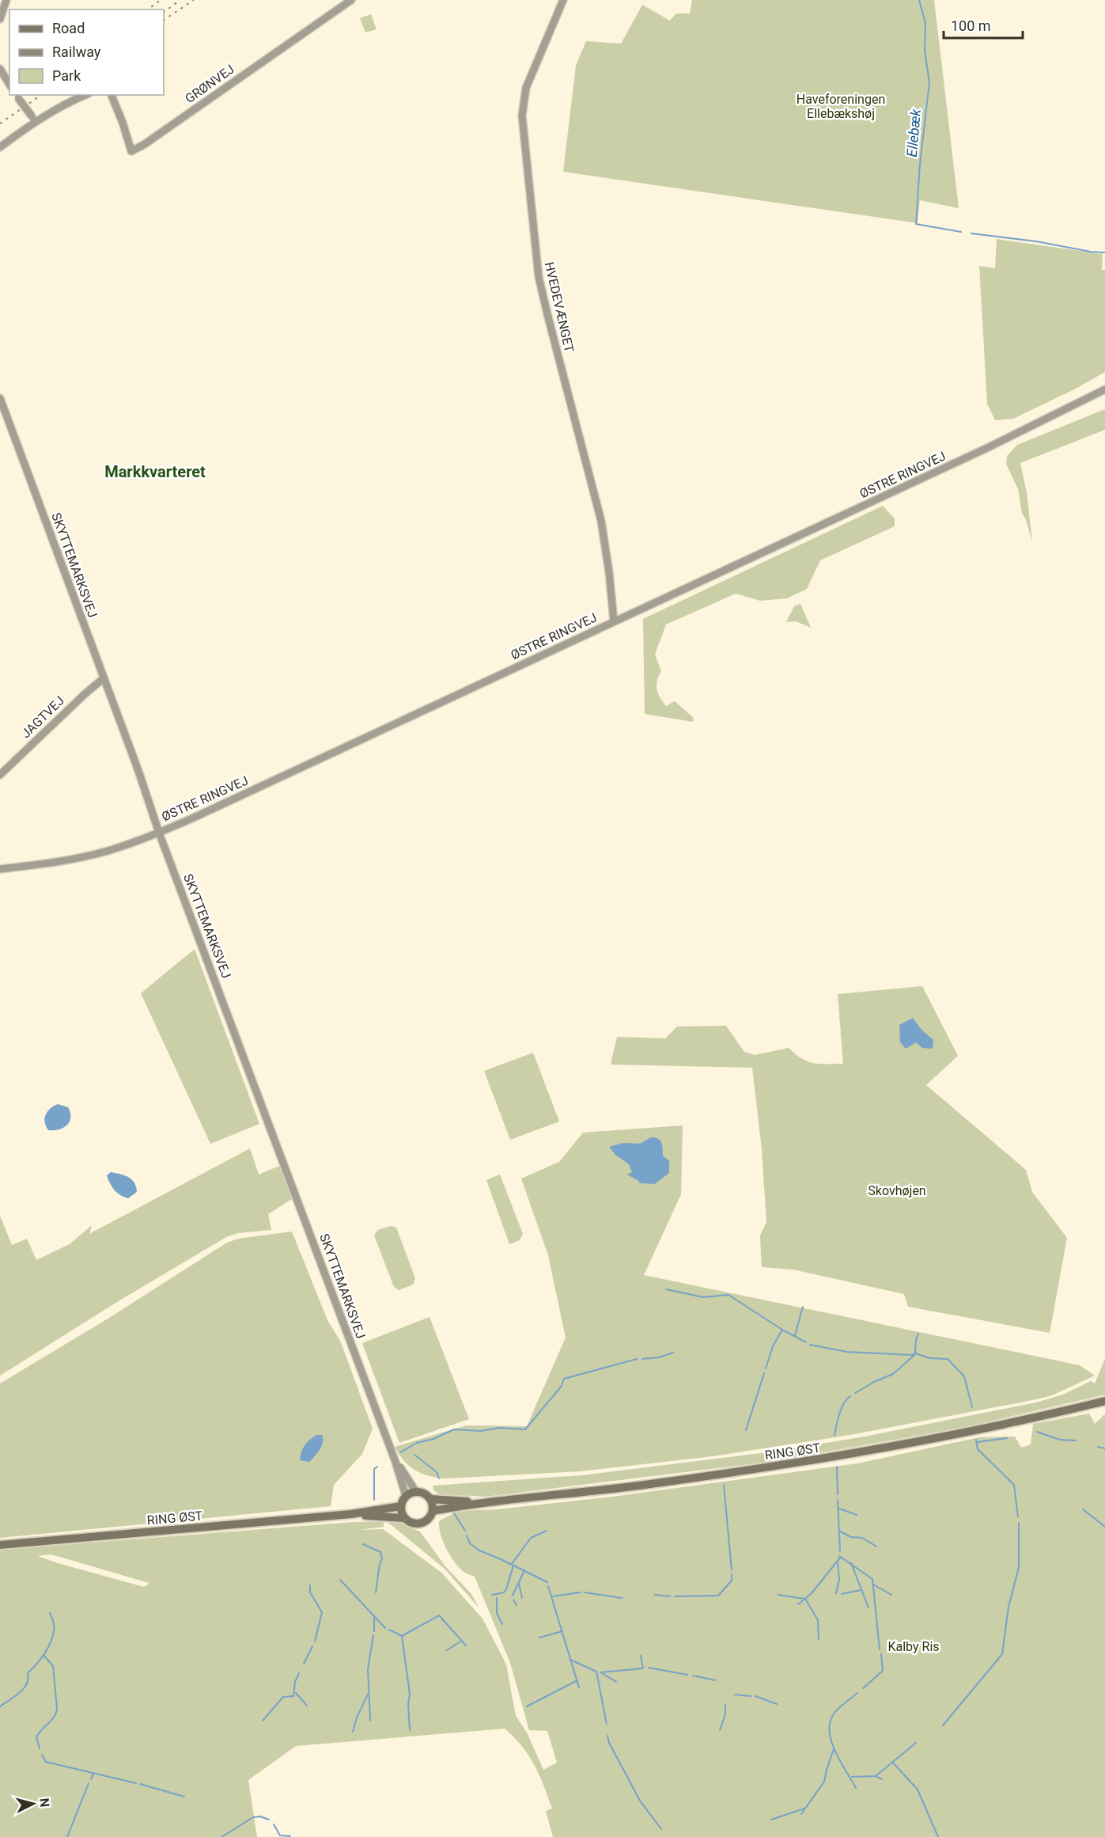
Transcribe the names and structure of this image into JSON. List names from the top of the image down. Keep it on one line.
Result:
{"streets":{"main road":["RING ØST"],"street":["GRØNVEJ","HVEDEVÆNGET","ØSTRE RINGVEJ","SKYTTEMARKSVEJ","JAGTVEJ"]},"crossings":[["HVEDEVÆNGET","ØSTRE RINGVEJ"],["ØSTRE RINGVEJ","SKYTTEMARKSVEJ"],["SKYTTEMARKSVEJ","JAGTVEJ"],["SKYTTEMARKSVEJ","RING ØST"]],"districts":["Markkvarteret"],"water":["Ellebæk"],"parks":["Haveforeningen Ellebækshøj","Skovhøjen","Kalby Ris"],"legend":["Road","Railway","Park"],"scale_bar":"100 m","north":"right"}
